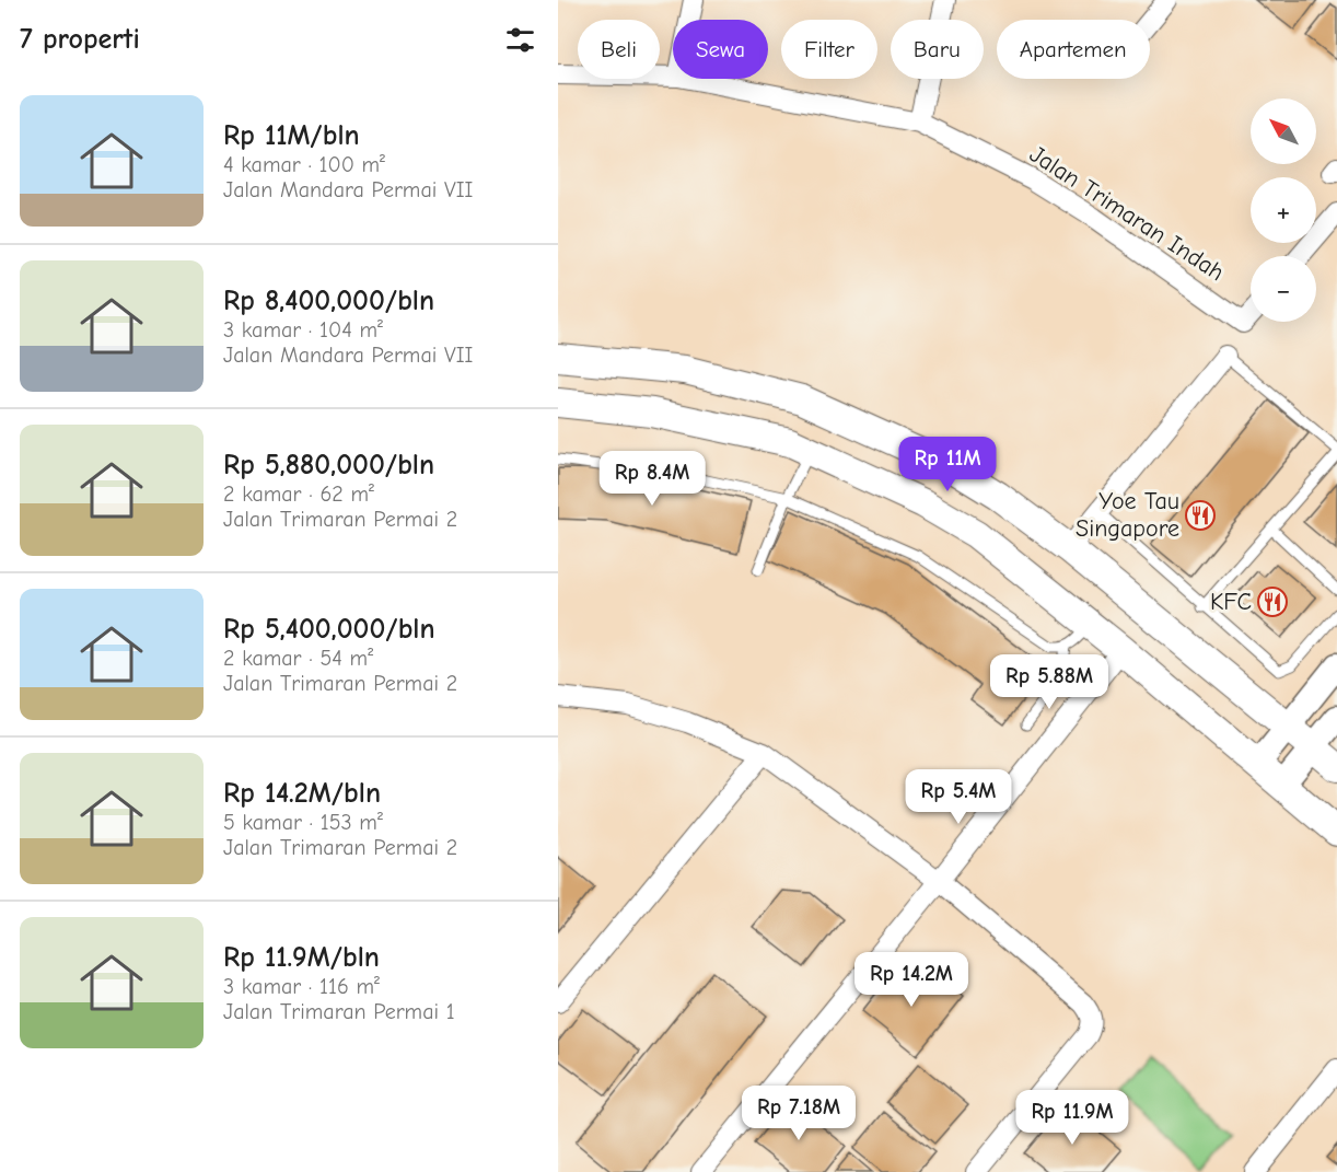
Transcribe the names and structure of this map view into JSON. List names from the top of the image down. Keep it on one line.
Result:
{"streets":{"street":["Jalan Trimaran Indah"]},"places":{"restaurant":["Yoe Tau Singapore","KFC"]},"north":"top left","page":{"heading":"7 properti","chip":["Beli","Sewa","Filter","Baru","Apartemen"],"list":[{"name":"Rp 11M/bln","note":"4 kamar · 100 m² · Jalan Mandara Permai VII"},{"name":"Rp 8,400,000/bln","note":"3 kamar · 104 m² · Jalan Mandara Permai VII"},{"name":"Rp 5,880,000/bln","note":"2 kamar · 62 m² · Jalan Trimaran Permai 2"},{"name":"Rp 5,400,000/bln","note":"2 kamar · 54 m² · Jalan Trimaran Permai 2"},{"name":"Rp 14.2M/bln","note":"5 kamar · 153 m² · Jalan Trimaran Permai 2"},{"name":"Rp 11.9M/bln","note":"3 kamar · 116 m² · Jalan Trimaran Permai 1"}],"map_buttons":["+","−"],"price":["Rp 11M","Rp 8.4M","Rp 5.88M","Rp 5.4M","Rp 14.2M","Rp 7.18M","Rp 11.9M"]}}
